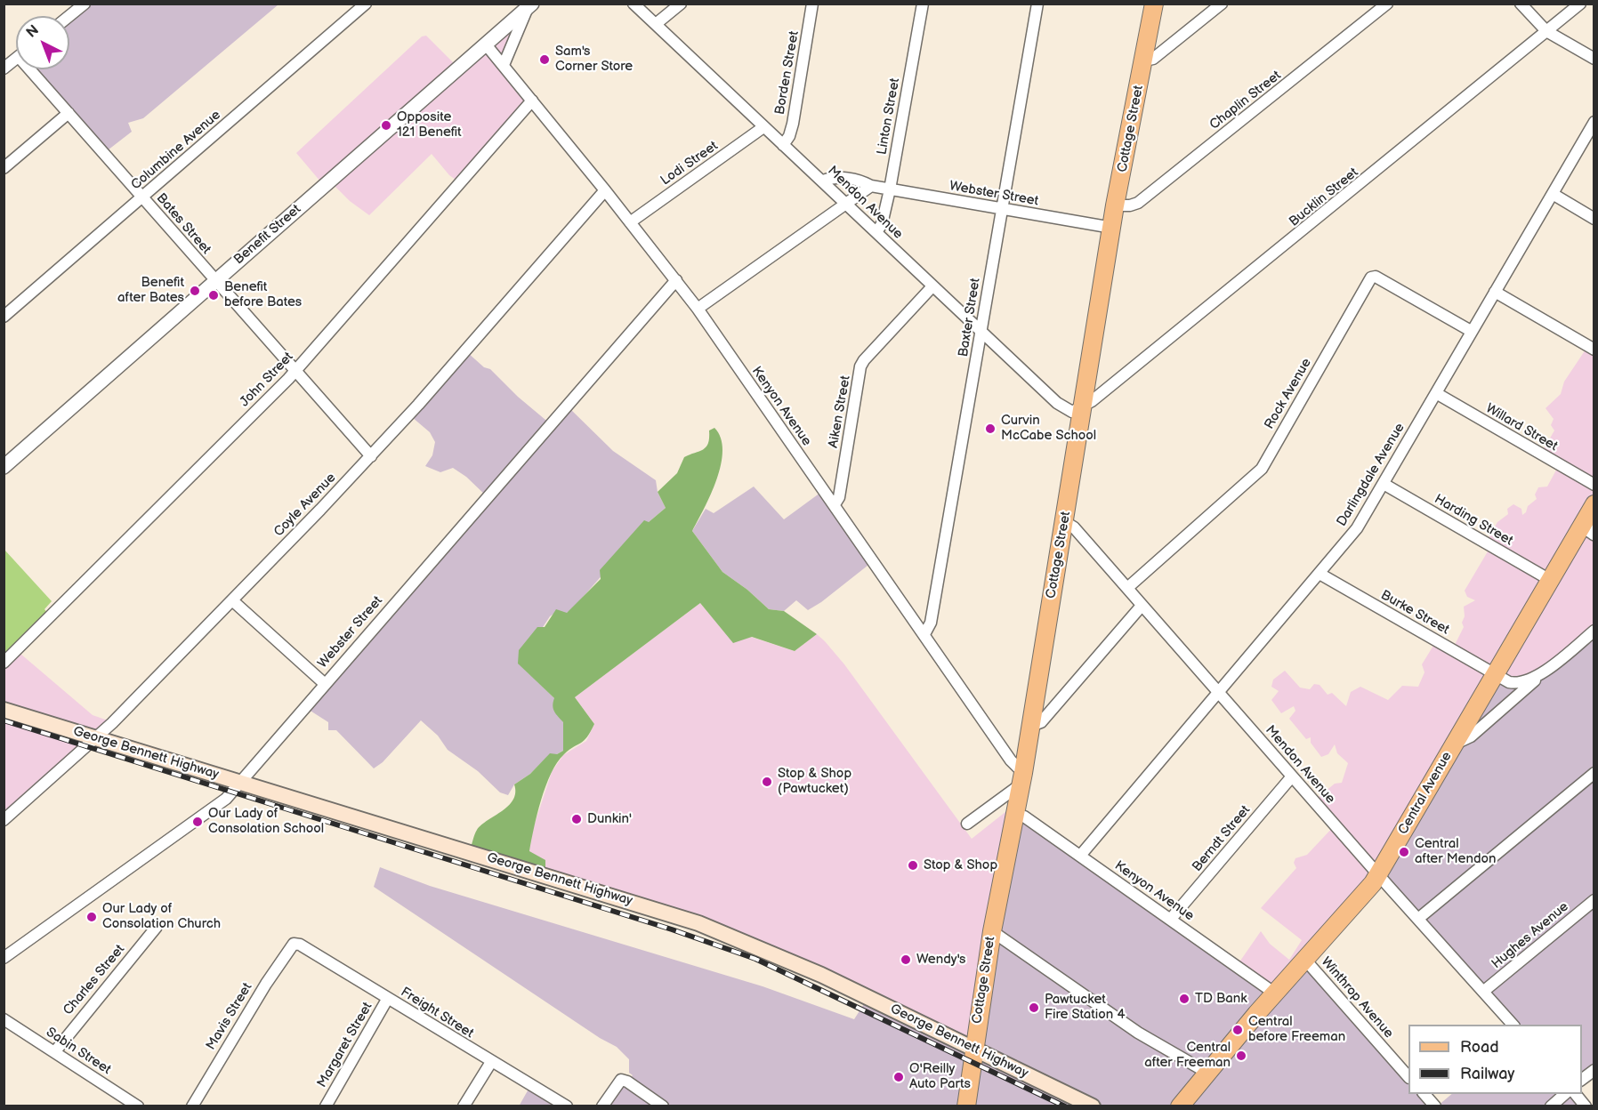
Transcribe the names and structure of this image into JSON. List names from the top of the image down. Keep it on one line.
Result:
{"streets":{"main road":["Cottage Street","George Bennett Highway","Central Avenue"],"street":["Borden Street","Chaplin Street","Linton Street","Columbine Avenue","Lodi Street","Webster Street","Bucklin Street","Mendon Avenue","Bates Street","Benefit Street","Baxter Street","John Street","Rock Avenue","Kenyon Avenue","Aiken Street","Willard Street","Darlingdale Avenue","Coyle Avenue","Harding Street","Burke Street","Berndt Street","Hughes Avenue","Charles Street","Winthrop Avenue","Freight Street","Mavis Street","Margaret Street","Sabin Street"]},"crossings":[["Borden Street","Mendon Avenue"],["Chaplin Street","Cottage Street"],["Linton Street","Webster Street"],["Linton Street","Mendon Avenue"],["Cottage Street","Webster Street"],["Cottage Street","Bucklin Street"],["Cottage Street","Mendon Avenue"],["Cottage Street","Kenyon Avenue"],["Cottage Street","George Bennett Highway"],["Columbine Avenue","Bates Street"],["Lodi Street","Mendon Avenue"],["Lodi Street","Kenyon Avenue"],["Webster Street","Mendon Avenue"],["Webster Street","Baxter Street"],["Webster Street","Kenyon Avenue"],["Webster Street","George Bennett Highway"],["Bucklin Street","Mendon Avenue"],["Mendon Avenue","Baxter Street"],["Mendon Avenue","Rock Avenue"],["Mendon Avenue","Aiken Street"],["Mendon Avenue","Darlingdale Avenue"],["Mendon Avenue","Central Avenue"],["Mendon Avenue","Berndt Street"],["Mendon Avenue","Hughes Avenue"],["Bates Street","Benefit Street"],["Bates Street","John Street"],["Bates Street","Coyle Avenue"],["Benefit Street","Kenyon Avenue"],["Baxter Street","Kenyon Avenue"],["John Street","Kenyon Avenue"],["Rock Avenue","Darlingdale Avenue"],["Kenyon Avenue","Aiken Street"],["Kenyon Avenue","Darlingdale Avenue"],["Kenyon Avenue","Coyle Avenue"],["Kenyon Avenue","Central Avenue"],["Kenyon Avenue","Berndt Street"],["Willard Street","Darlingdale Avenue"],["Darlingdale Avenue","Harding Street"],["Darlingdale Avenue","Burke Street"],["Coyle Avenue","George Bennett Highway"],["Harding Street","Central Avenue"],["Burke Street","Central Avenue"],["Central Avenue","Winthrop Avenue"],["Charles Street","Sabin Street"],["Freight Street","Mavis Street"],["Freight Street","Margaret Street"]],"places":["Sam's Corner Store","Opposite 121 Benefit","Benefit after Bates","Benefit before Bates","Curvin McCabe School","Stop & Shop (Pawtucket)","Dunkin'","Our Lady of Consolation School","Central after Mendon","Stop & Shop","Our Lady of Consolation Church","Wendy's","TD Bank","Pawtucket Fire Station 4","Central before Freeman","Central after Freeman","O'Reilly Auto Parts"],"legend":["Road","Railway"],"north":"top left"}
